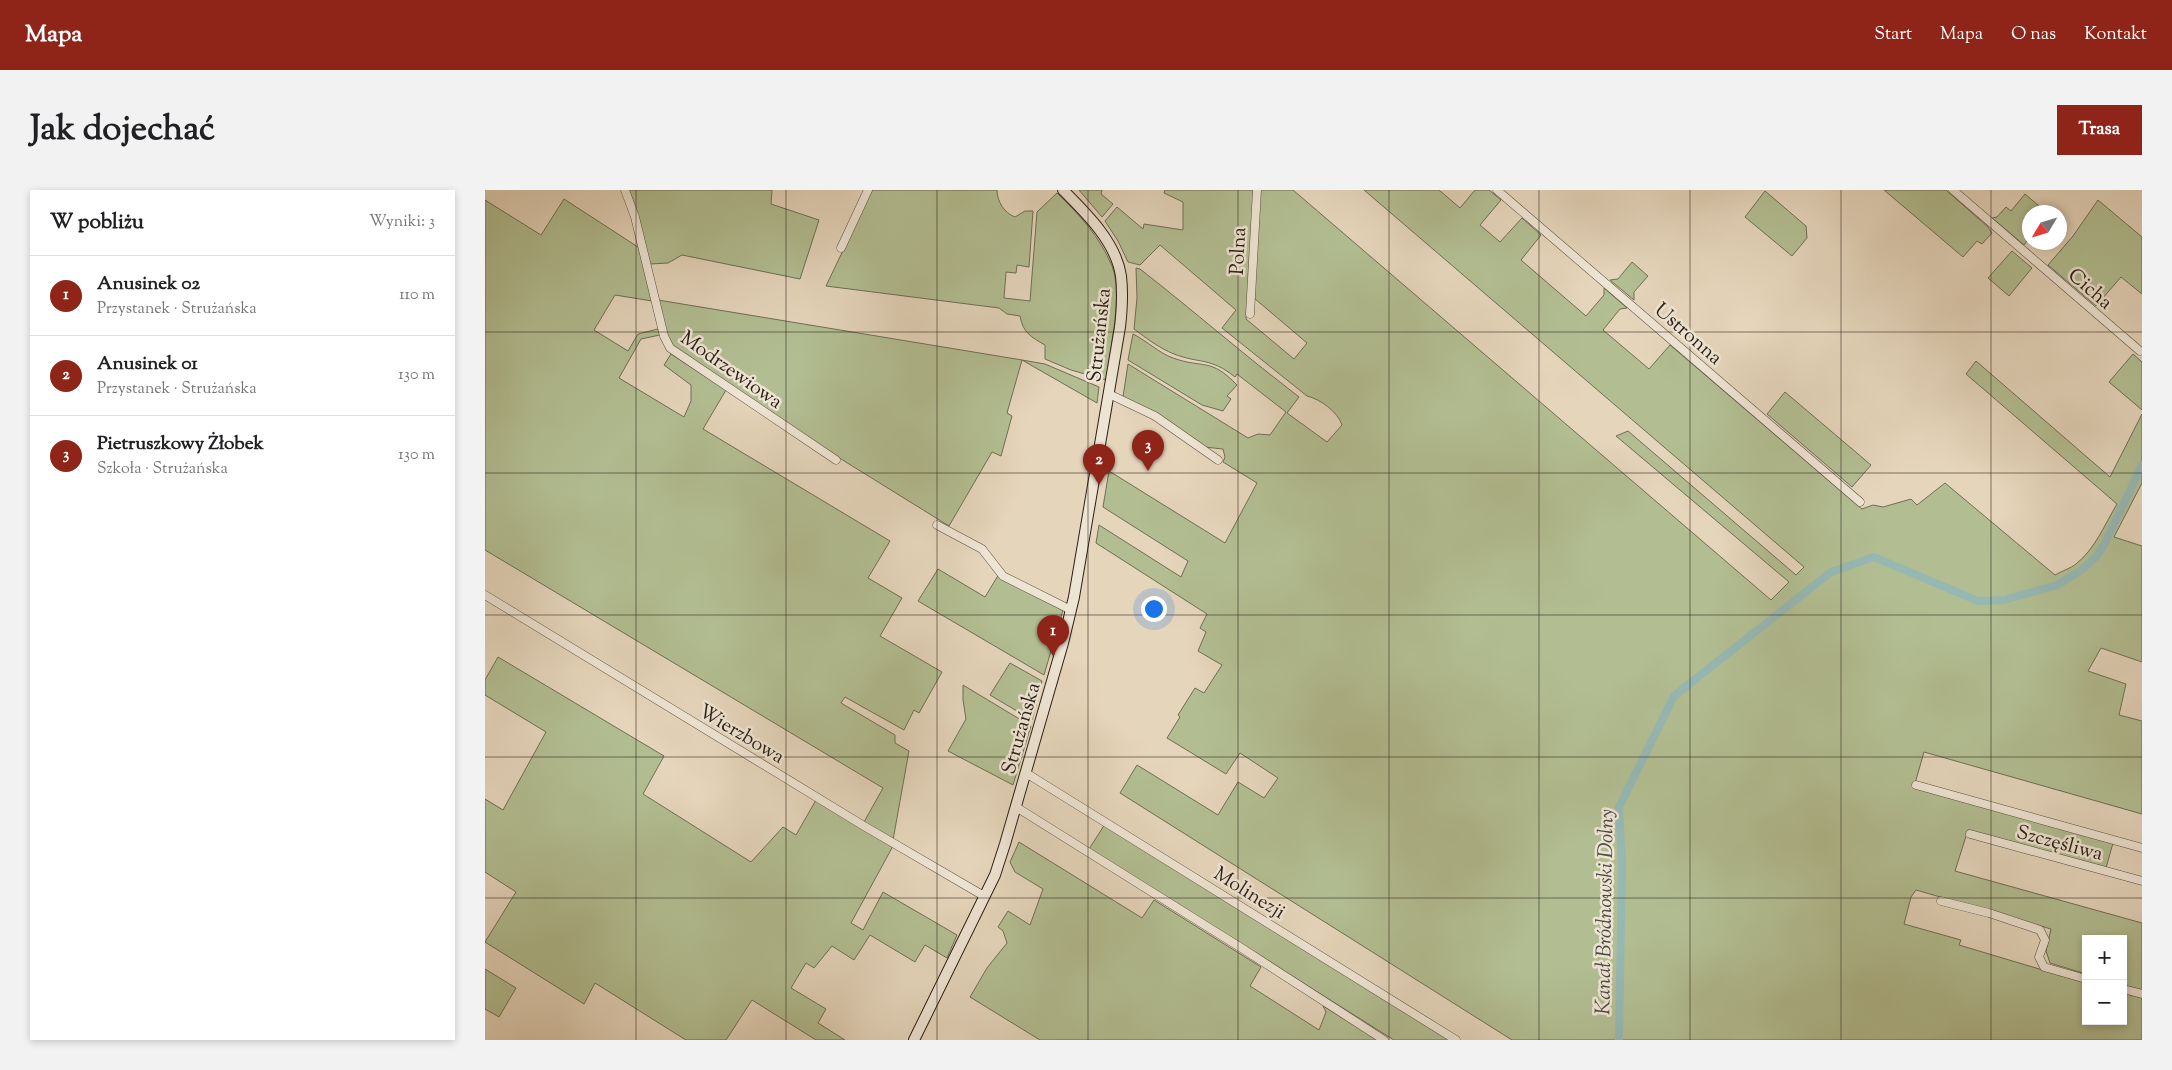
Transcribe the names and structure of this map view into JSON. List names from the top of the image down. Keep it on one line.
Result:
{"streets":{"main road":["Strużańska"],"street":["Polna","Cicha","Ustronna","Modrzewiowa","Wierzbowa","Szczęśliwa","Molinezji"]},"crossings":[["Strużańska","Wierzbowa"],["Strużańska","Molinezji"]],"water":["Kanał Bródnowski Dolny"],"north":"bottom left","page":{"header":"Mapa","nav":["Start","Mapa","O nas","Kontakt"],"title":"Jak dojechać","buttons":"Trasa","heading":["W pobliżu","Wyniki: 3"],"list":[{"mark":"1","name":"Anusinek 02","note":"Przystanek · Strużańska","value":"110 m"},{"mark":"2","name":"Anusinek 01","note":"Przystanek · Strużańska","value":"130 m"},{"mark":"3","name":"Pietruszkowy Żłobek","note":"Szkoła · Strużańska","value":"130 m"}],"pins":["3","2","1"],"map_buttons":["+","−"]}}
